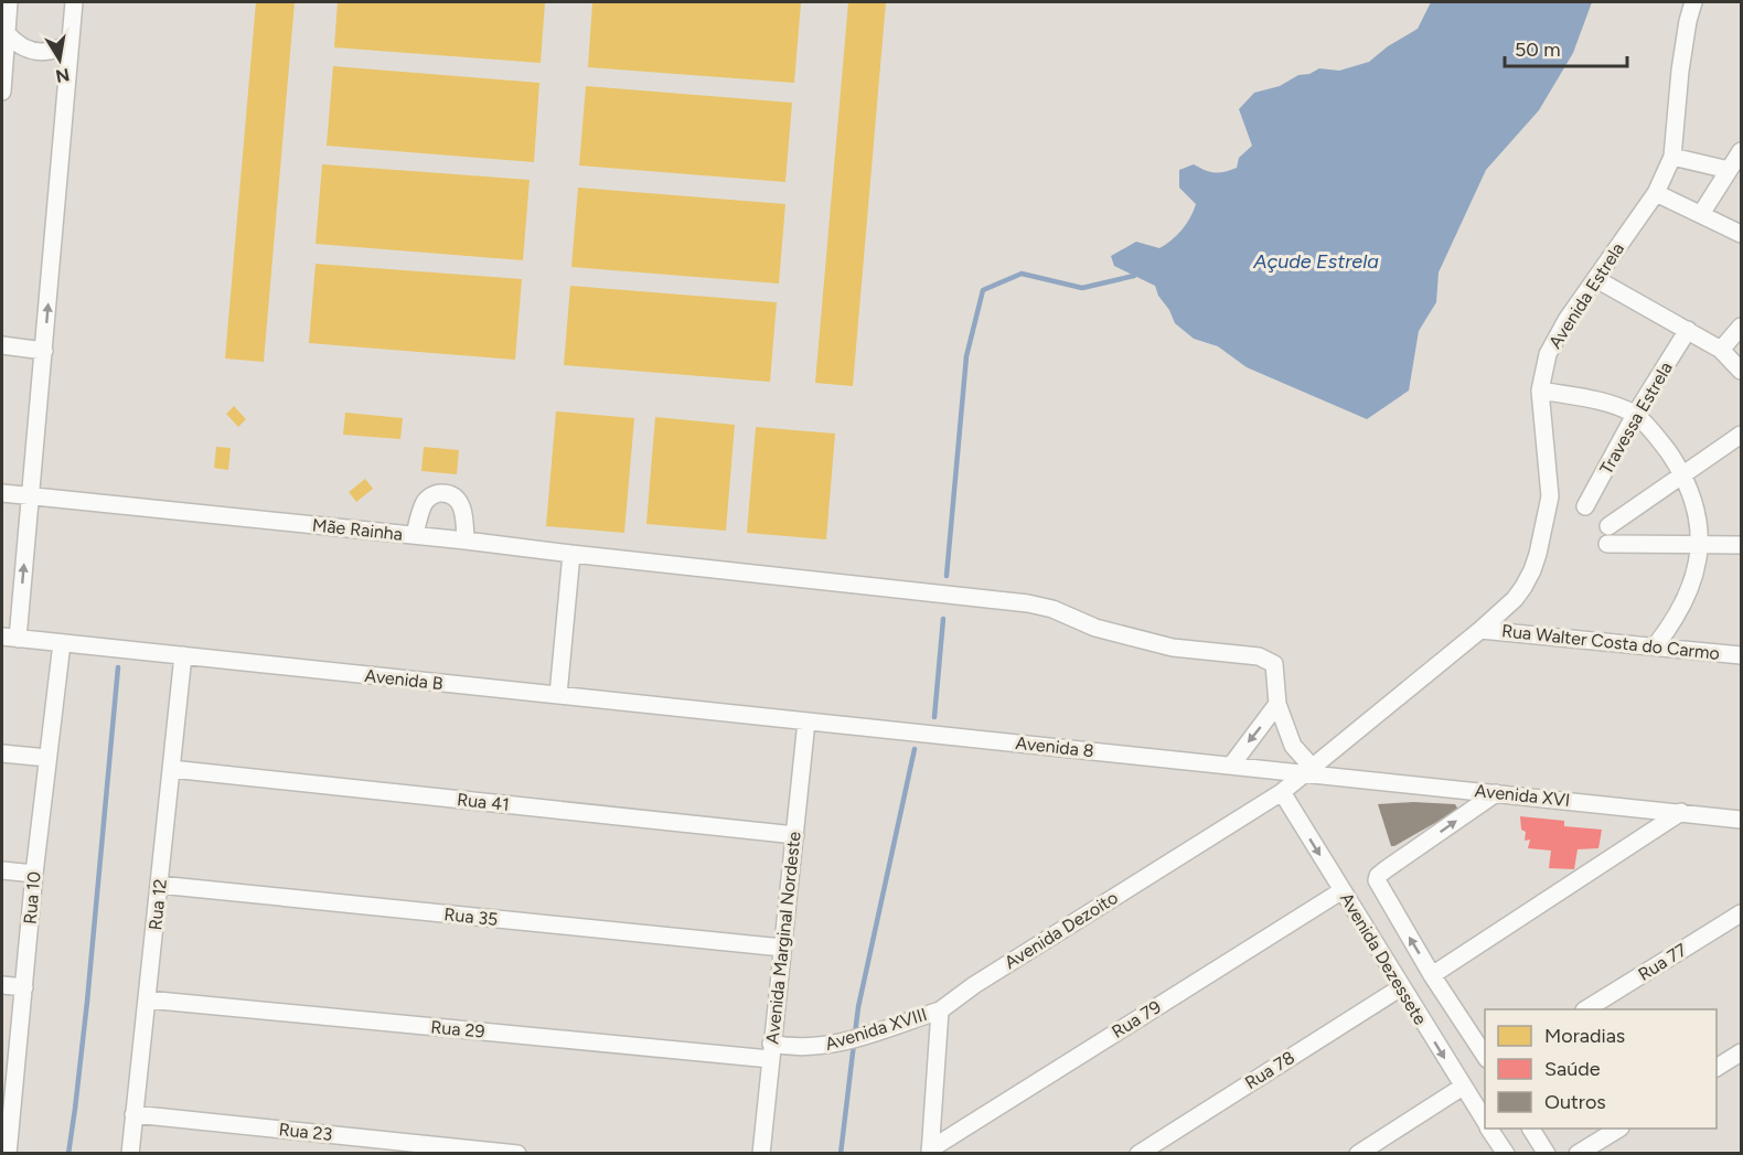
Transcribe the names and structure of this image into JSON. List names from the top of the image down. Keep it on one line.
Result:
{"streets":{"street":["Avenida Estrela","Travessa Estrela","Mãe Rainha","Rua Walter Costa do Carmo","Avenida B","Avenida 8","Avenida XVI","Rua 41","Rua 10","Rua 12","Rua 35","Avenida Dezoito","Avenida Marginal Nordeste","Avenida Dezessete","Rua 77","Rua 79","Rua 29","Avenida XVIII","Rua 78","Rua 23"]},"crossings":[["Avenida Estrela","Rua Walter Costa do Carmo"],["Avenida Estrela","Avenida 8"],["Avenida Estrela","Avenida XVI"],["Avenida Estrela","Avenida Dezoito"],["Avenida B","Avenida 8"],["Avenida B","Rua 10"],["Avenida B","Rua 12"],["Avenida B","Avenida Marginal Nordeste"],["Avenida 8","Avenida XVI"],["Avenida 8","Avenida Dezoito"],["Avenida 8","Avenida Marginal Nordeste"],["Avenida XVI","Avenida Dezoito"],["Avenida XVI","Avenida Dezessete"],["Rua 41","Rua 12"],["Rua 41","Avenida Marginal Nordeste"],["Rua 12","Rua 35"],["Rua 12","Rua 29"],["Rua 12","Rua 23"],["Rua 35","Avenida Marginal Nordeste"],["Avenida Dezoito","Avenida Dezessete"],["Avenida Dezoito","Avenida XVIII"],["Avenida Marginal Nordeste","Rua 29"],["Avenida Marginal Nordeste","Avenida XVIII"],["Avenida Dezessete","Rua 79"],["Avenida Dezessete","Rua 78"],["Rua 29","Avenida XVIII"]],"water":["Açude Estrela"],"legend":["Moradias","Saúde","Outros"],"scale_bar":"50 m","north":"bottom"}
